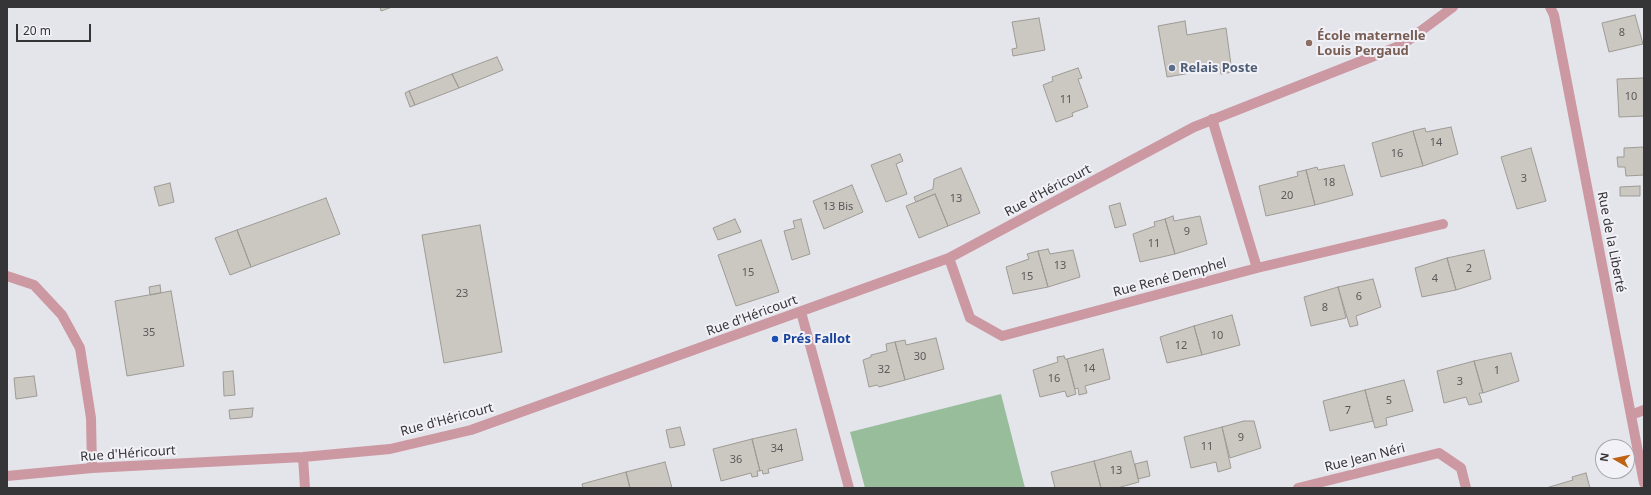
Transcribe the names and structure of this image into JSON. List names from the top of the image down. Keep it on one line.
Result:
{"streets":{"street":["Rue d'Héricourt","Rue de la Liberté","Rue René Demphel","Rue Jean Néri"]},"crossings":[["Rue d'Héricourt","Rue René Demphel"]],"places":["École maternelle Louis Pergaud","Relais Poste","Prés Fallot"],"house_numbers":["8","10","11","14","16","3","18","20","13","13 Bis","9","11","13","2","15","15","4","23","6","8","35","10","12","30","14","32","1","16","3","5","7","9","11","34","36","13"],"scale_bar":"20 m","north":"left"}
